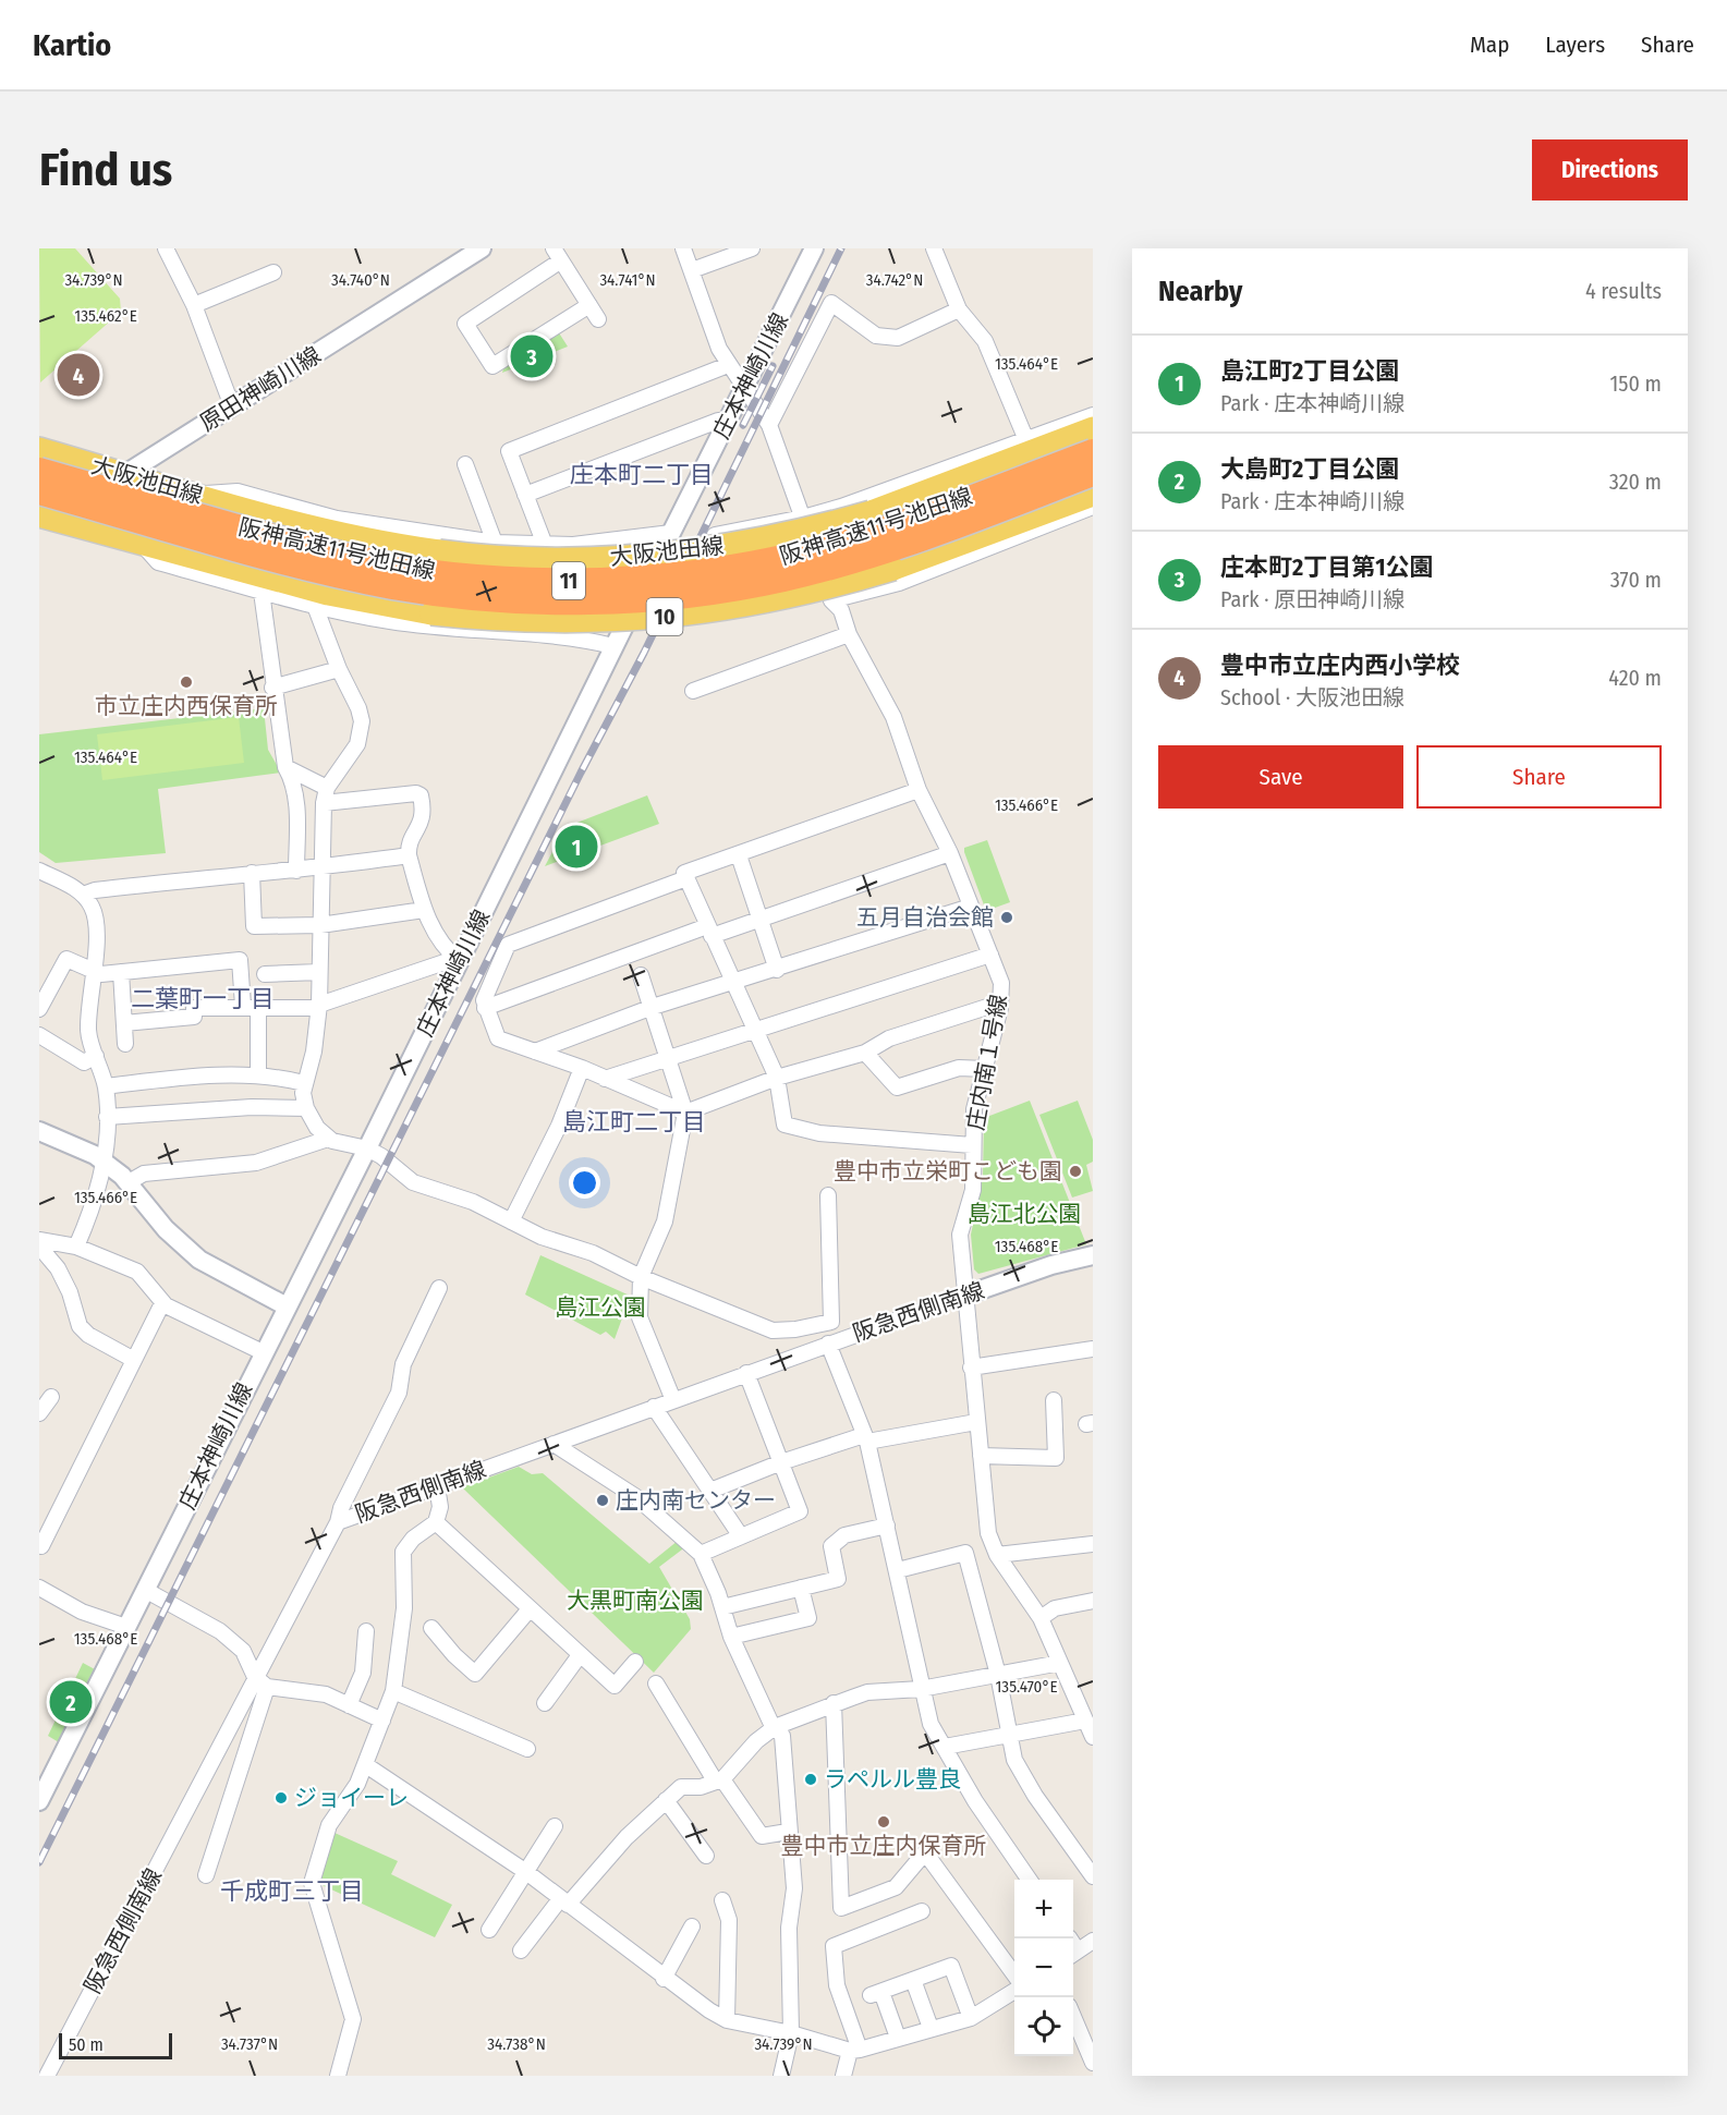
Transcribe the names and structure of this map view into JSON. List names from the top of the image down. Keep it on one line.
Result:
{"streets":{"highway":["阪神高速11号池田線","11"],"main road":["大阪池田線","10"],"street":["庄本神崎川線","原田神崎川線","庄内南１号線","阪急西側南線"]},"crossings":[["庄本神崎川線","庄内南１号線"],["原田神崎川線","大阪池田線"],["原田神崎川線","10"],["庄内南１号線","阪急西側南線"]],"districts":["庄本町二丁目","二葉町一丁目","島江町二丁目","千成町三丁目"],"parks":["島江北公園","島江公園","大黒町南公園"],"places":["市立庄内西保育所","五月自治会館","豊中市立栄町こども園","庄内南センター","ラペルル豊良","ジョイーレ","豊中市立庄内保育所"],"scale_bar":"50 m","page":{"header":"Kartio","nav":["Map","Layers","Share"],"buttons":["Directions",["Save","Share"]],"title":"Find us","heading":["Nearby","4 results"],"pins":["3","4","1","2"],"list":[{"mark":"1","name":"島江町2丁目公園","note":"Park · 庄本神崎川線","value":"150 m"},{"mark":"2","name":"大島町2丁目公園","note":"Park · 庄本神崎川線","value":"320 m"},{"mark":"3","name":"庄本町2丁目第1公園","note":"Park · 原田神崎川線","value":"370 m"},{"mark":"4","name":"豊中市立庄内西小学校","note":"School · 大阪池田線","value":"420 m"}],"map_buttons":["+","−"],"scale":"50 m"},"coordinates":["34.739°N","34.742°N","34.740°N","34.741°N","135.462°E","135.464°E","135.466°E","135.468°E","135.470°E","34.737°N","34.738°N"]}
